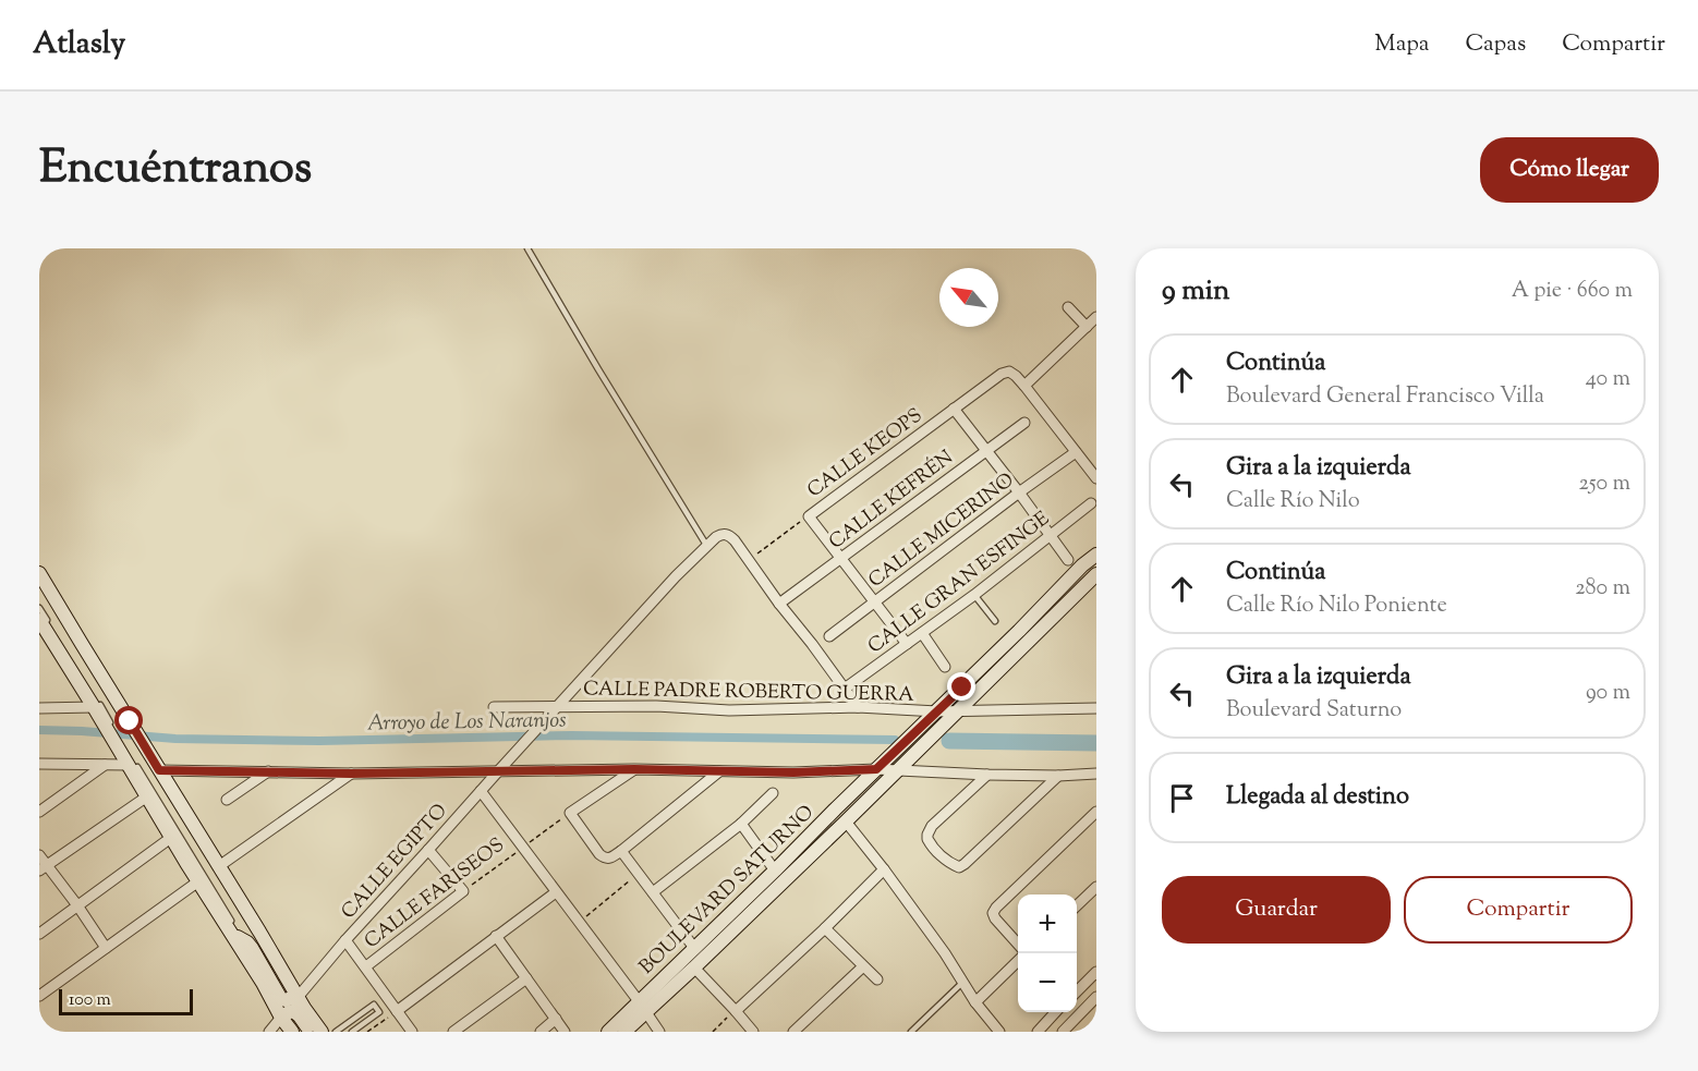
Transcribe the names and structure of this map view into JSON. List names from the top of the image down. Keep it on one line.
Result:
{"streets":{"street":["CALLE KEOPS","CALLE KEFRÉN","CALLE MICERINO","CALLE GRAN ESFINGE","CALLE PADRE ROBERTO GUERRA","CALLE EGIPTO","BOULEVARD SATURNO","CALLE FARISEOS"]},"crossings":[["CALLE PADRE ROBERTO GUERRA","CALLE EGIPTO"],["CALLE PADRE ROBERTO GUERRA","BOULEVARD SATURNO"]],"water":["Arroyo de Los Naranjos"],"scale_bar":"100 m","north":"top left","page":{"header":"Atlasly","nav":["Mapa","Capas","Compartir"],"title":"Encuéntranos","buttons":["Cómo llegar",["Guardar","Compartir"]],"heading":["9 min","A pie · 660 m"],"list":[["Continúa","Boulevard General Francisco Villa","40 m"],["Gira a la izquierda","Calle Río Nilo","250 m"],["Continúa","Calle Río Nilo Poniente","280 m"],["Gira a la izquierda","Boulevard Saturno","90 m"],"Llegada al destino"],"map_buttons":["+","−"],"scale":"100 m"}}
